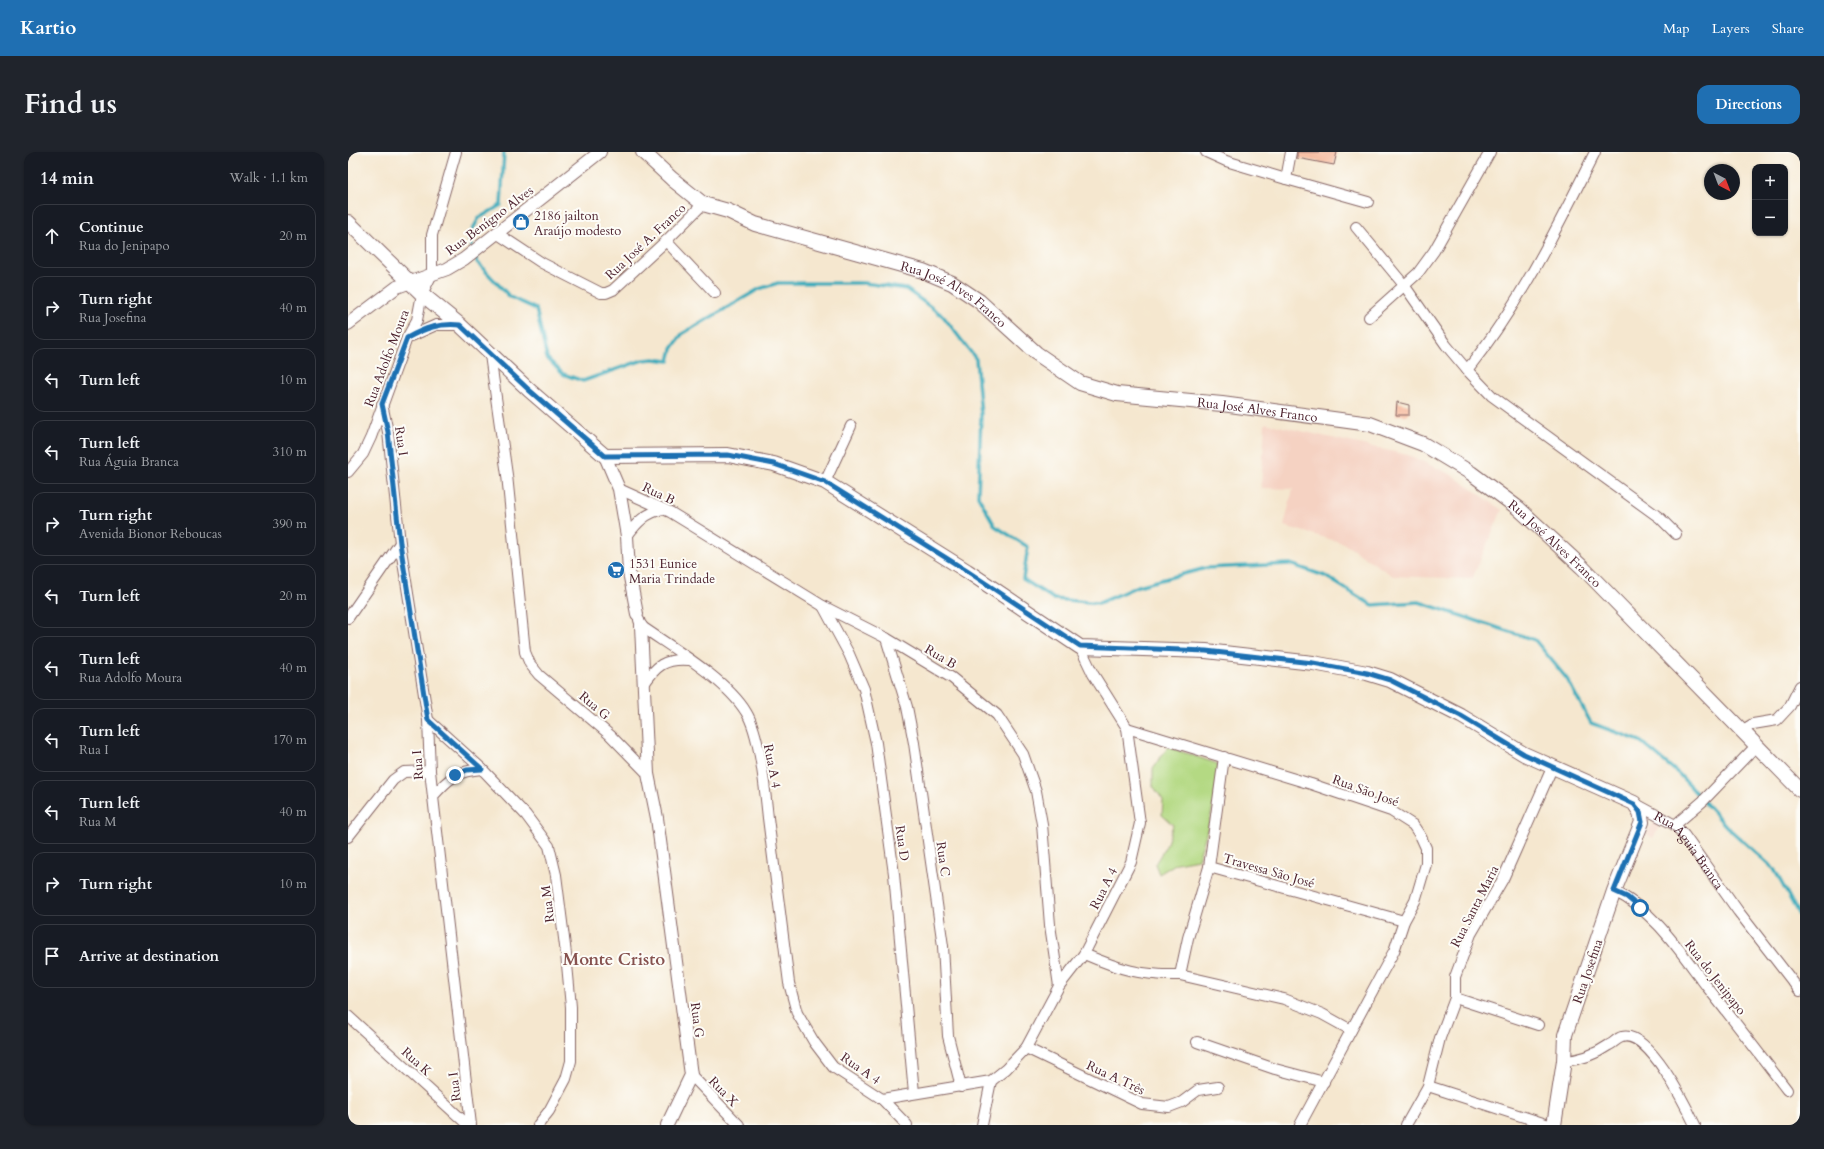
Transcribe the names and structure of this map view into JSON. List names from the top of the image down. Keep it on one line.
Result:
{"streets":{"main road":["Rua José Alves Franco","Rua Águia Branca","Rua Josefina"],"street":["Rua Benígno Alves","Rua José A. Franco","Rua Adolfo Moura","Rua I","Rua B","Rua G","Rua A 4","Rua São José","Rua D","Rua C","Travessa São José","Rua M","Rua Santa Maria","Rua do Jenipapo","Rua K","Rua A Três","Rua X"]},"crossings":[["Rua Benígno Alves","Rua José A. Franco"],["Rua Benígno Alves","Rua Adolfo Moura"],["Rua José A. Franco","Rua José Alves Franco"],["Rua Adolfo Moura","Rua I"],["Rua I","Rua M"],["Rua B","Rua A 4"],["Rua B","Rua D"],["Rua B","Rua C"],["Rua G","Rua X"],["Rua A 4","Rua São José"],["Rua A 4","Rua D"],["Rua A 4","Rua C"],["Rua A 4","Rua A Três"],["Rua São José","Travessa São José"],["Rua Águia Branca","Rua Santa Maria"],["Rua Águia Branca","Rua Josefina"],["Rua Josefina","Rua do Jenipapo"]],"districts":["Monte Cristo"],"places":{"shop":["2186 jailton Araújo modesto"],"supermarket":["1531 Eunice Maria Trindade"]},"north":"bottom right","page":{"header":"Kartio","nav":["Map","Layers","Share"],"title":"Find us","buttons":"Directions","heading":["14 min","Walk · 1.1 km"],"map_buttons":["+","−"],"list":[["Continue","Rua do Jenipapo","20 m"],["Turn right","Rua Josefina","40 m"],["Turn left","10 m"],["Turn left","Rua Águia Branca","310 m"],["Turn right","Avenida Bionor Reboucas","390 m"],["Turn left","20 m"],["Turn left","Rua Adolfo Moura","40 m"],["Turn left","Rua I","170 m"],["Turn left","Rua M","40 m"],["Turn right","10 m"],"Arrive at destination"]}}
